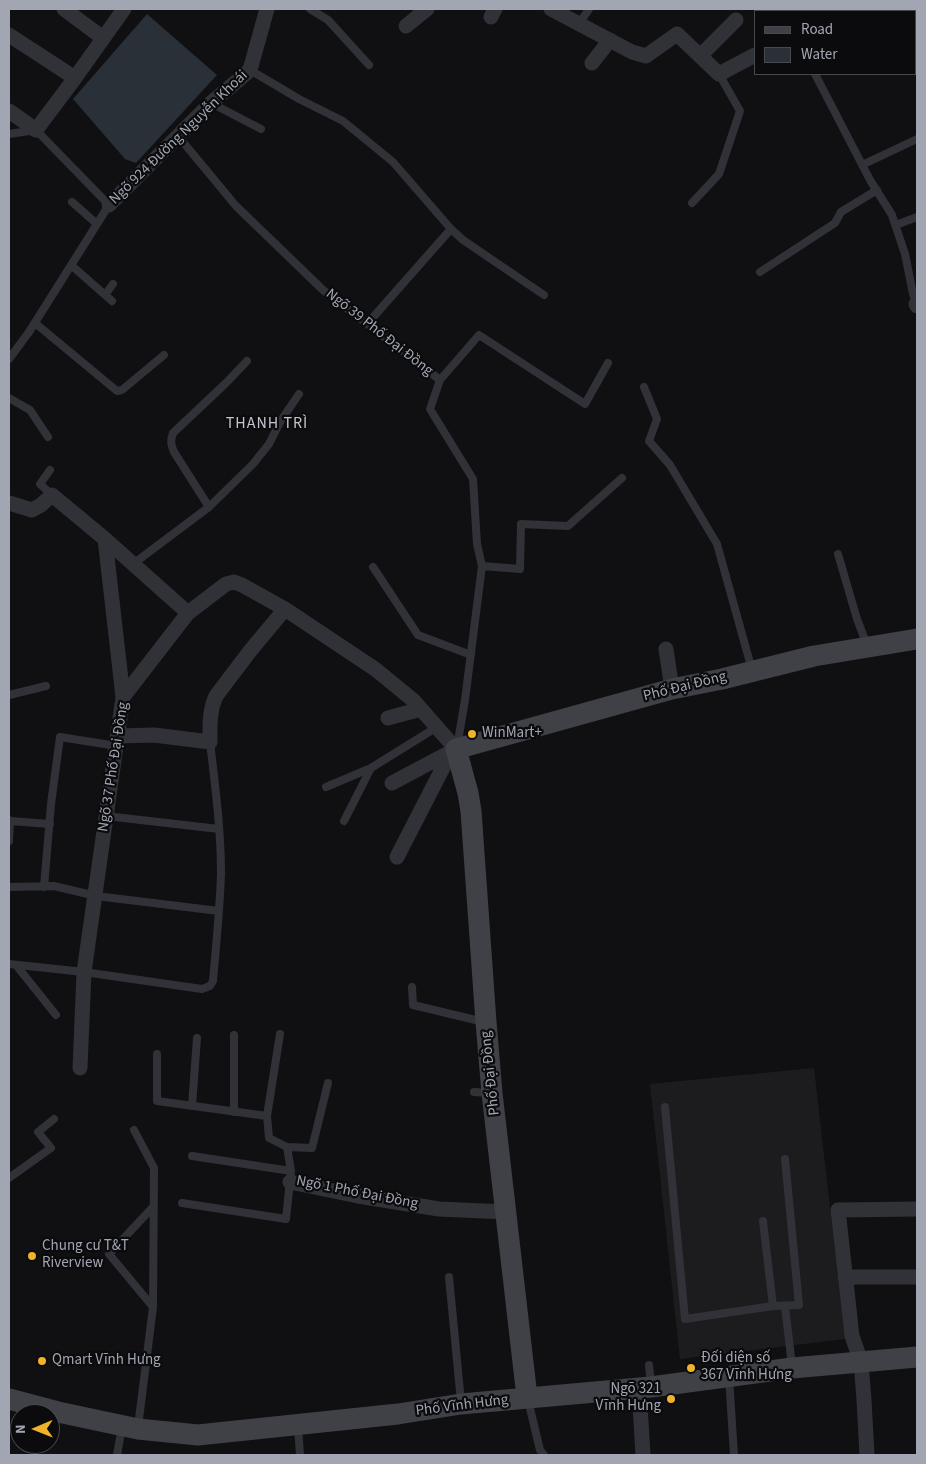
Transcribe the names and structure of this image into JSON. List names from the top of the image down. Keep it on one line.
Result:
{"streets":{"street":["Ngõ 924 Đường Nguyễn Khoái","Phố Đại Đồng","Ngõ 37 Phố Đại Đồng","Ngõ 1 Phố Đại Đồng","Phố Vĩnh Hưng"],"lane":["Ngõ 39 Phố Đại Đồng"]},"crossings":[["Ngõ 924 Đường Nguyễn Khoái","Ngõ 39 Phố Đại Đồng"],["Ngõ 39 Phố Đại Đồng","Phố Đại Đồng"],["Phố Đại Đồng","Ngõ 37 Phố Đại Đồng"],["Phố Đại Đồng","Ngõ 1 Phố Đại Đồng"],["Phố Đại Đồng","Phố Vĩnh Hưng"]],"districts":["THANH TRÌ"],"places":["WinMart+","Chung cư T&T Riverview","Qmart Vĩnh Hưng","Đối diện số 367 Vĩnh Hưng","Ngõ 321 Vĩnh Hưng"],"legend":["Road","Water"],"north":"left"}
